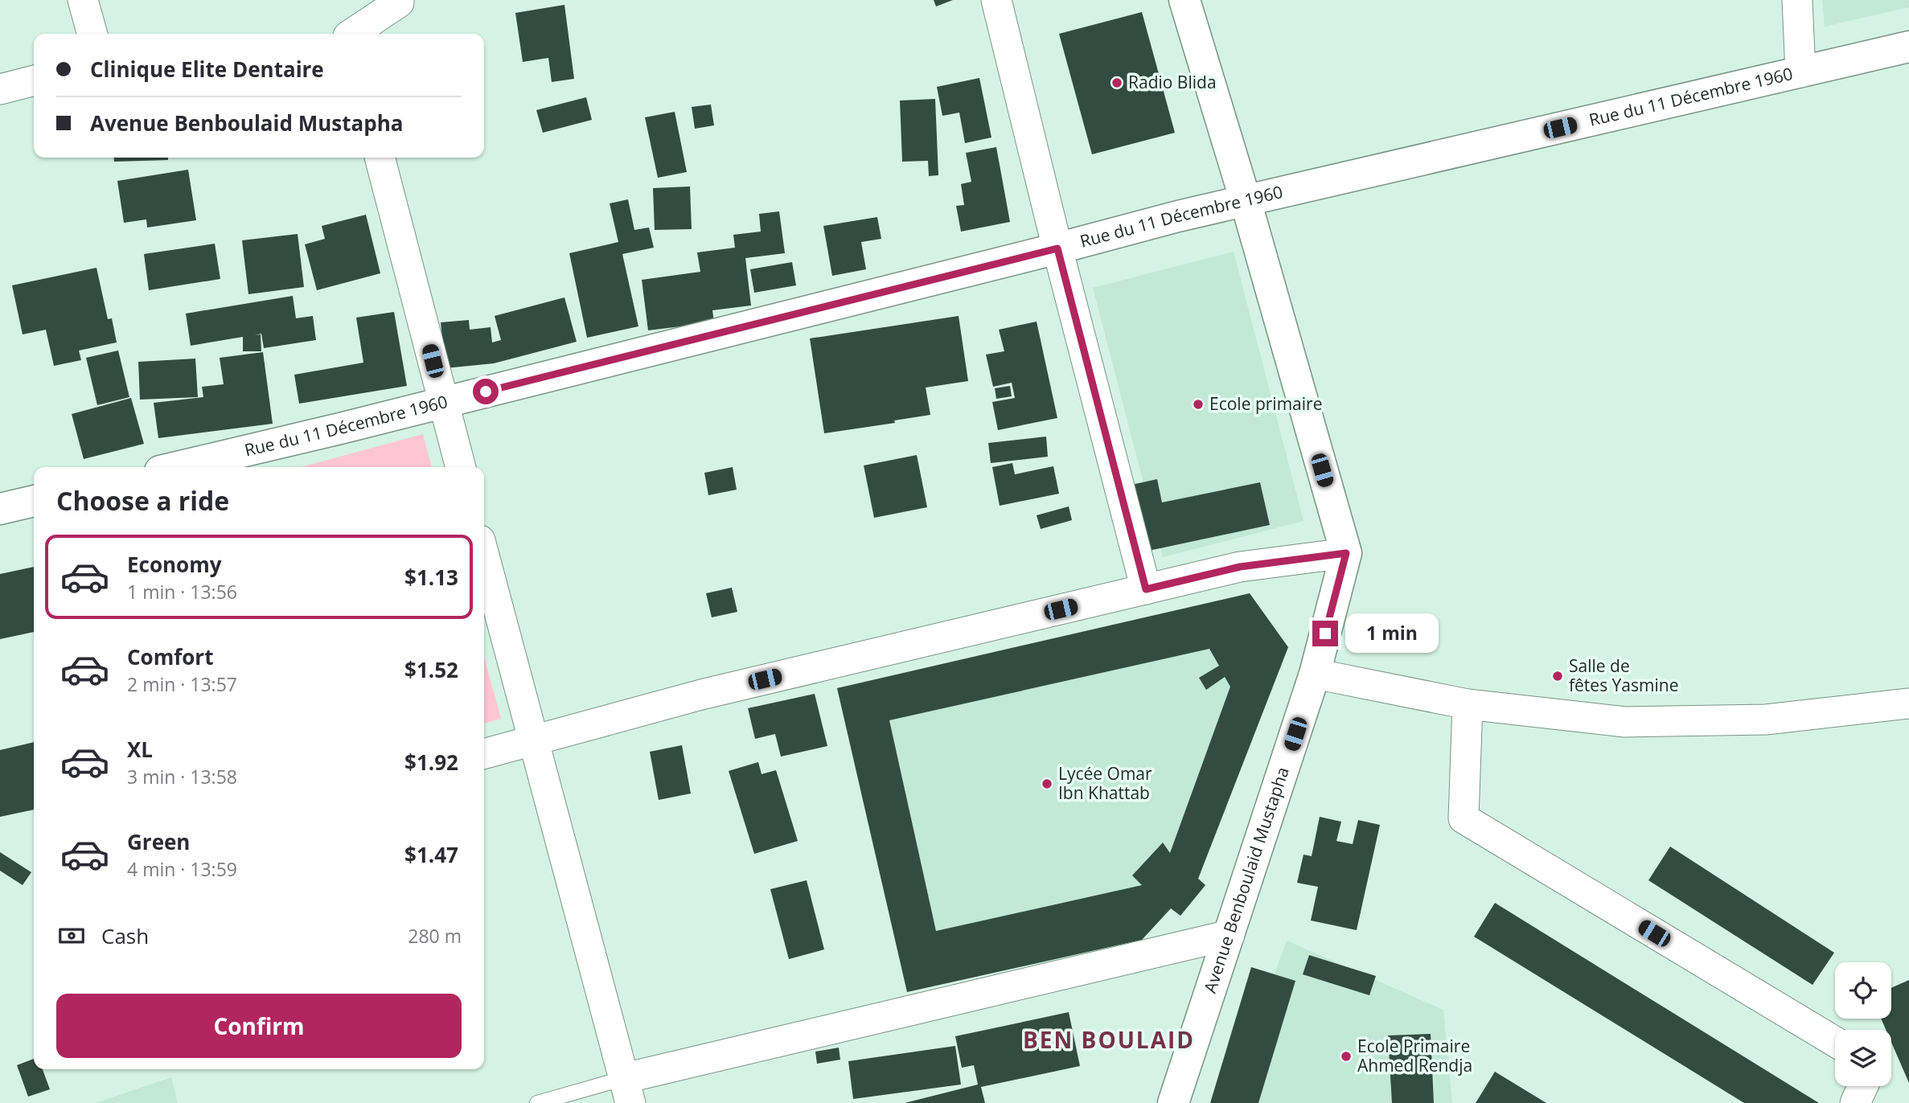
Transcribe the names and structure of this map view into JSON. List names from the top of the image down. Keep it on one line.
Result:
{"streets":{"main road":["Rue du 11 Décembre 1960","Avenue Benboulaid Mustapha"]},"districts":["BEN BOULAID"],"places":["Radio Blida","Ecole primaire","Salle de fêtes Yasmine","Lycée Omar Ibn Khattab","Ecole Primaire Ahmed Rendja"],"page":{"banner":["Clinique Elite Dentaire","Avenue Benboulaid Mustapha"],"heading":"Choose a ride","list":[{"name":"Economy","note":"1 min · 13:56","value":"$1.13"},{"name":"Comfort","note":"2 min · 13:57","value":"$1.52"},{"name":"XL","note":"3 min · 13:58","value":"$1.92"},{"name":"Green","note":"4 min · 13:59","value":"$1.47"}],"bubble":"1 min","pay":["Cash","280 m"],"buttons":"Confirm"}}
